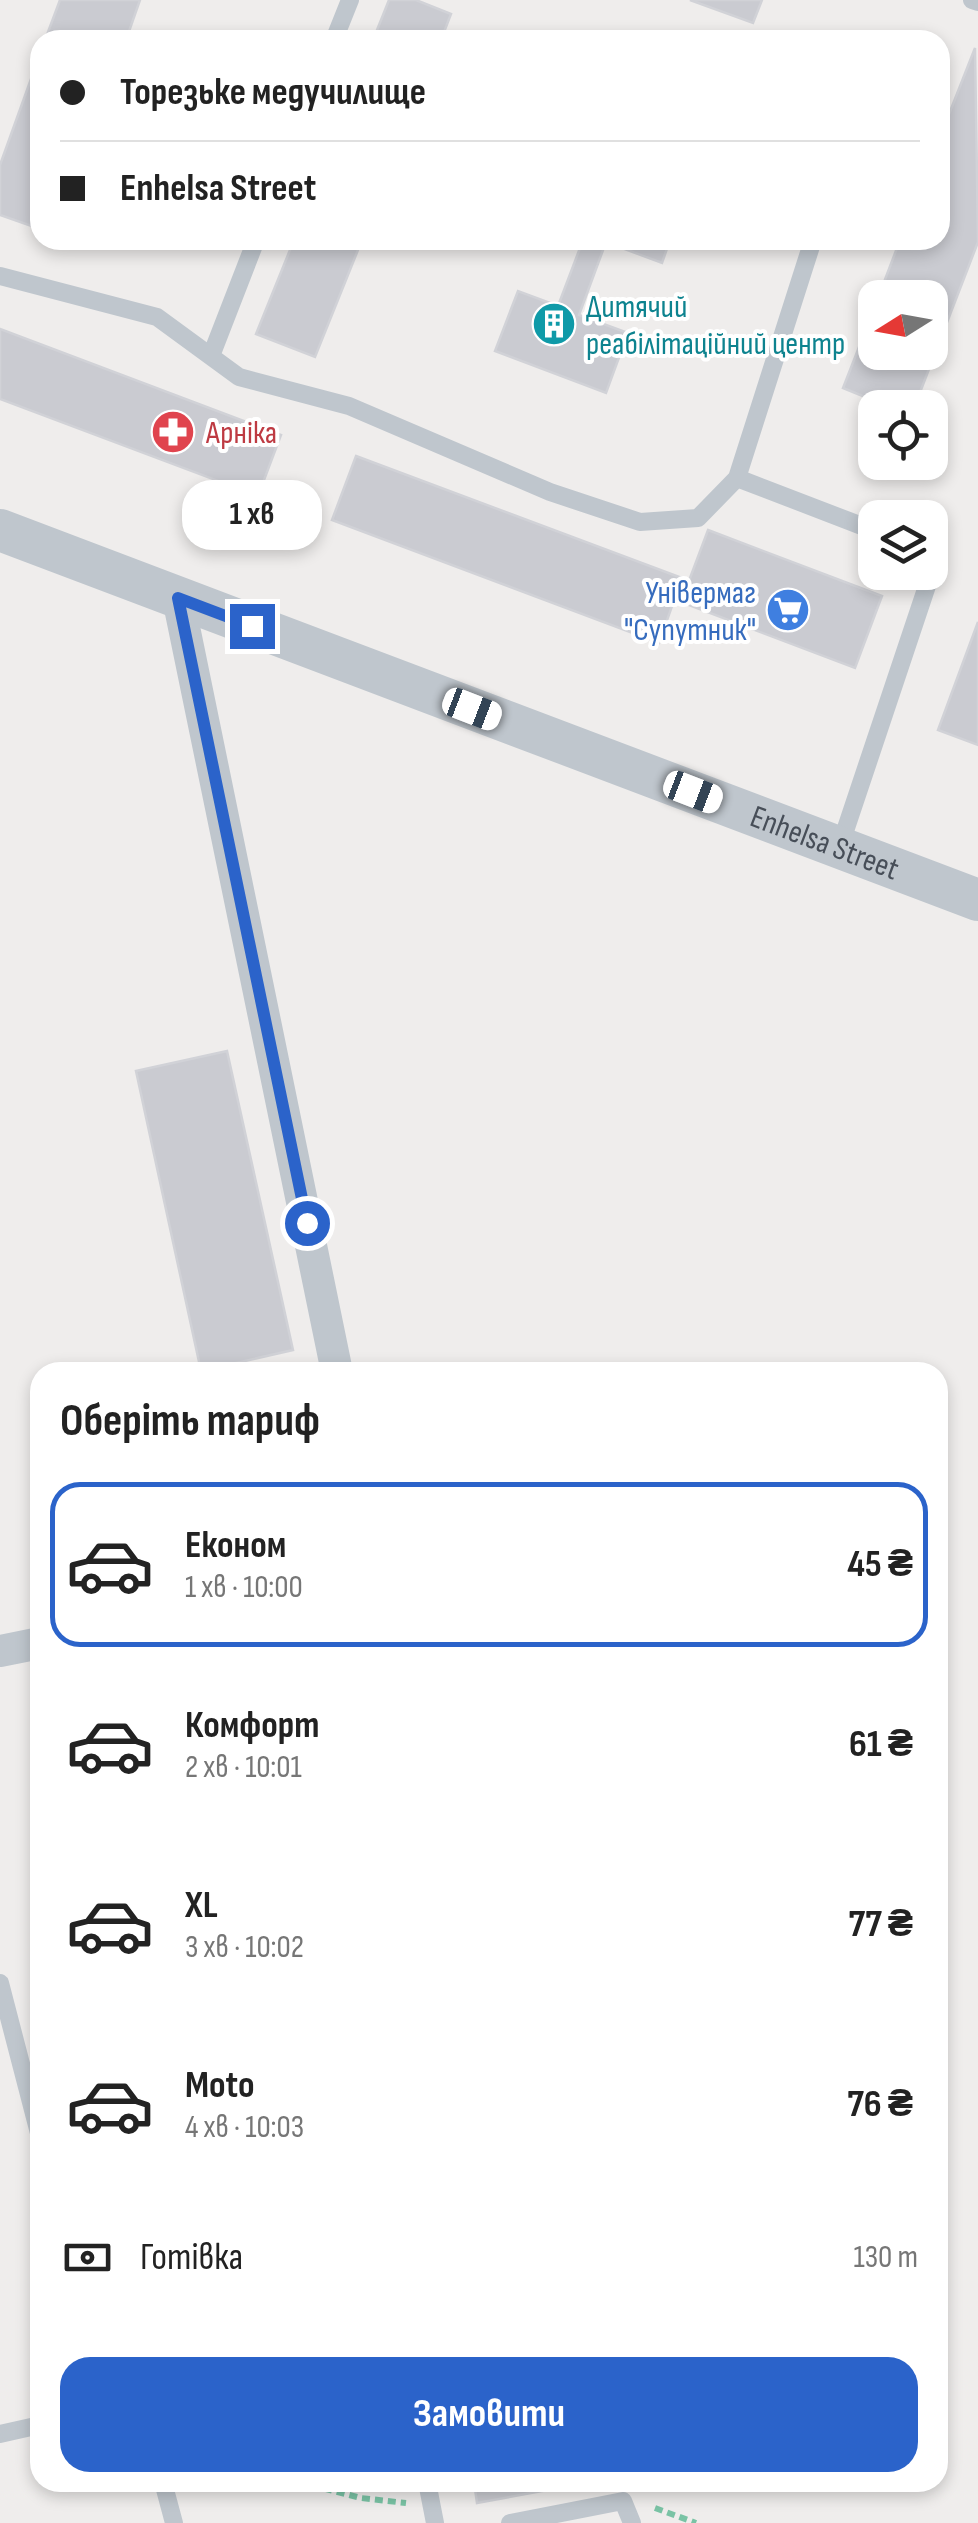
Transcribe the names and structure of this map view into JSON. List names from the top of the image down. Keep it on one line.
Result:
{"streets":{"street":["Enhelsa Street"]},"places":{"building":["Дитячий реабілітаційний центр"],"pharmacy":["Арніка"],"supermarket":["Універмаг \"Супутник\""]},"north":"left","page":{"banner":["Торезьке медучилище","Enhelsa Street"],"bubble":"1 хв","heading":"Оберіть тариф","list":[{"name":"Економ","note":"1 хв · 10:00","value":"45 ₴"},{"name":"Комфорт","note":"2 хв · 10:01","value":"61 ₴"},{"name":"XL","note":"3 хв · 10:02","value":"77 ₴"},{"name":"Moto","note":"4 хв · 10:03","value":"76 ₴"}],"pay":["Готівка","130 m"],"buttons":"Замовити"}}
